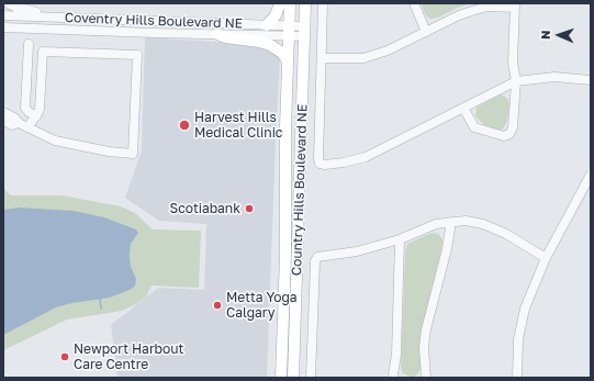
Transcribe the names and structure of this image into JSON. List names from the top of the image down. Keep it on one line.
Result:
{"streets":{"main road":["Country Hills Boulevard NE"],"street":["Coventry Hills Boulevard NE"]},"crossings":[["Coventry Hills Boulevard NE","Country Hills Boulevard NE"]],"places":["Harvest Hills Medical Clinic","Scotiabank","Metta Yoga Calgary","Newport Harbout Care Centre"],"north":"left"}
